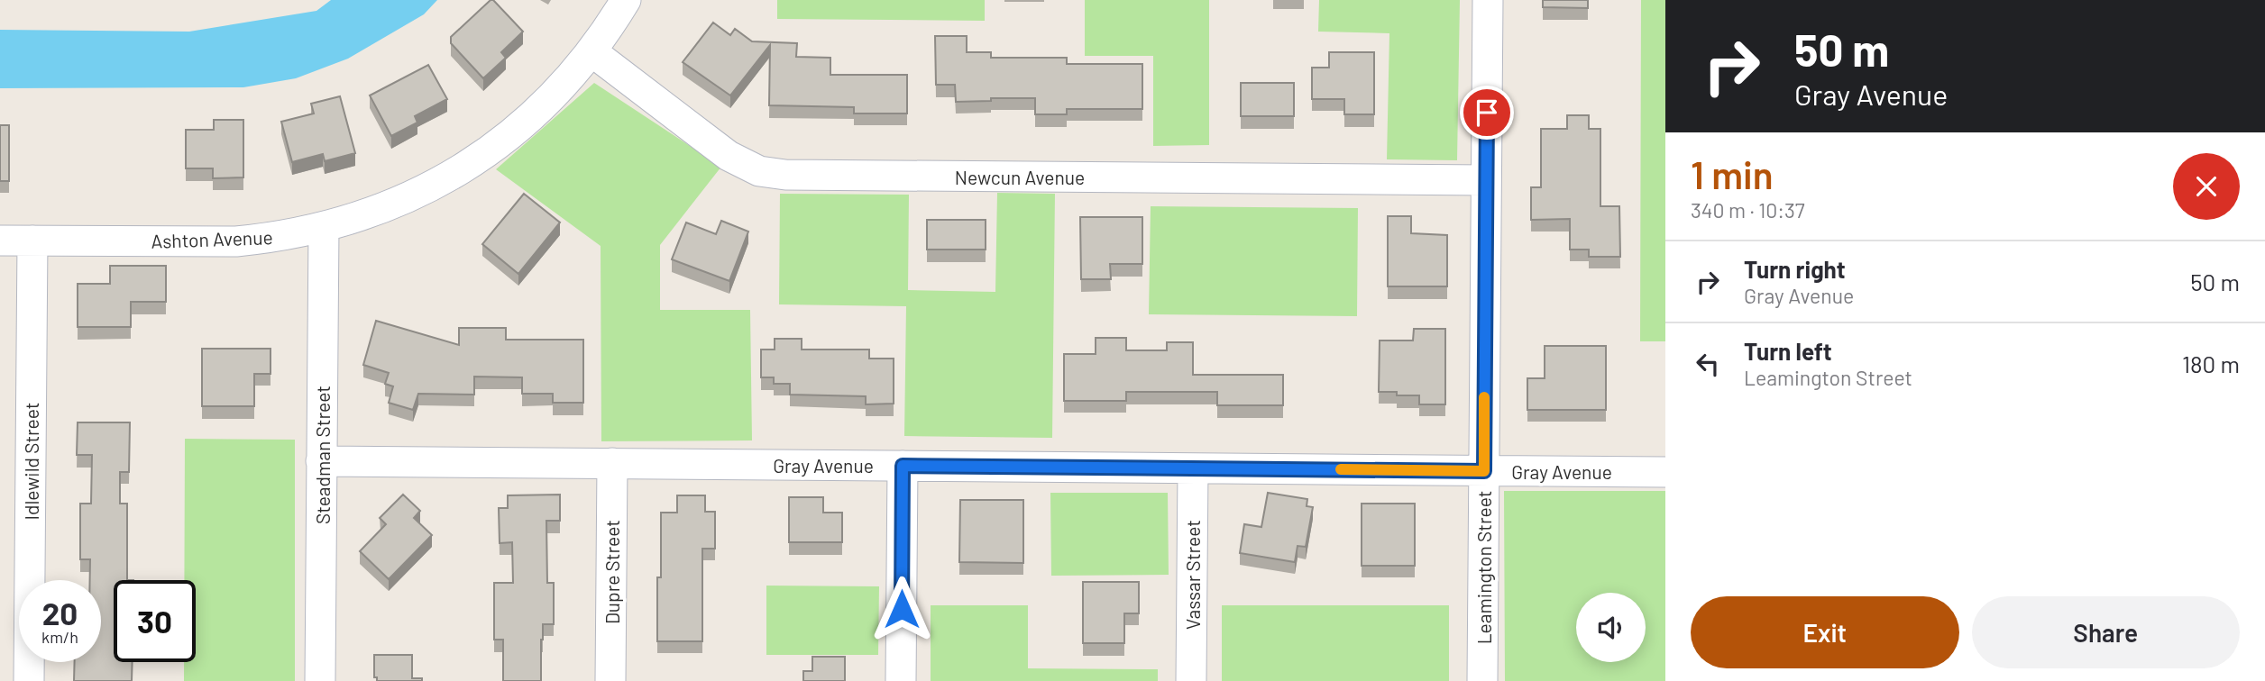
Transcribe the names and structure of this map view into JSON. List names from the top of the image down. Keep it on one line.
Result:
{"streets":{"street":["Newcun Avenue","Ashton Avenue","Steadman Street","Idlewild Street","Gray Avenue","Leamington Street","Dupre Street","Vassar Street"]},"crossings":[["Newcun Avenue","Ashton Avenue"],["Newcun Avenue","Leamington Street"],["Ashton Avenue","Steadman Street"],["Ashton Avenue","Idlewild Street"],["Steadman Street","Gray Avenue"],["Gray Avenue","Leamington Street"],["Gray Avenue","Dupre Street"],["Gray Avenue","Vassar Street"]],"page":{"turn":["50 m","Gray Avenue"],"heading":["1 min","340 m · 10:37"],"list":[{"name":"Turn right","note":"Gray Avenue","value":"50 m"},{"name":"Turn left","note":"Leamington Street","value":"180 m"}],"speed":"20 km/h","limit":"30","buttons":["Exit","Share"]}}
